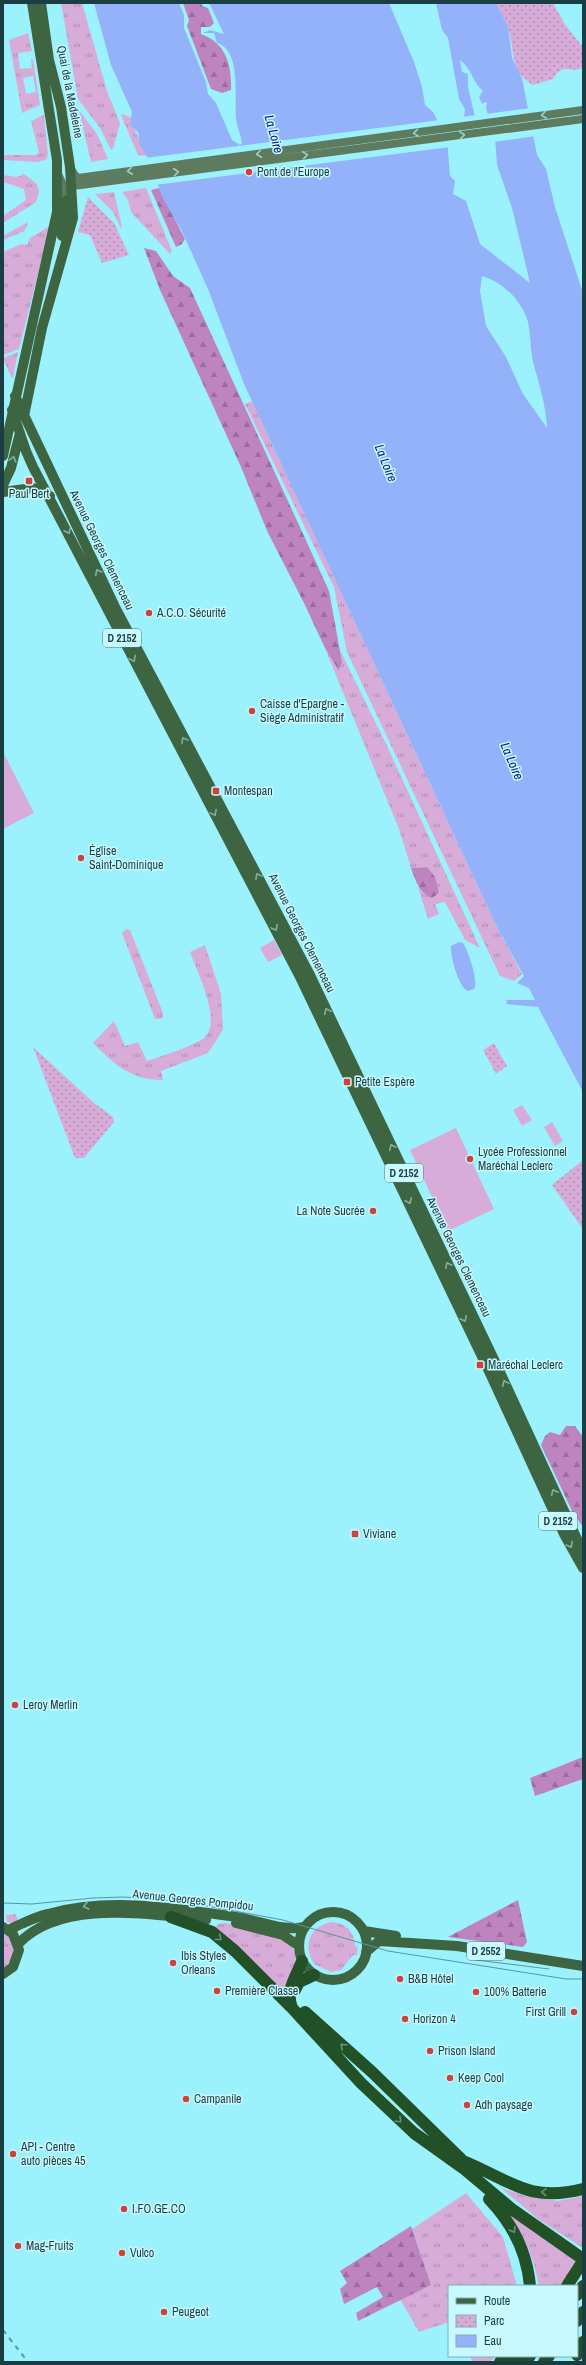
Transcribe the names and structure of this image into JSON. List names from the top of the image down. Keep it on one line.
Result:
{"streets":{"main road":["Quai de la Madeleine","Avenue Georges Clemenceau","D 2152","Avenue Georges Pompidou","D 2552"]},"crossings":[["Avenue Georges Clemenceau","D 2152"],["Avenue Georges Pompidou","D 2552"]],"water":["La Loire"],"places":{"other":["Pont de l'Europe","A.C.O. Sécurité","Caisse d'Epargne - Siège Administratif","Église Saint-Dominique","Lycée Professionnel Maréchal Leclerc","La Note Sucrée","Leroy Merlin","Ibis Styles Orleans","B&B Hôtel","Première Classe","100% Batterie","First Grill","Horizon 4","Prison Island","Keep Cool","Campanile","Adh paysage","API - Centre auto pièces 45","I.FO.GE.CO","Mag-Fruits","Vulco","Peugeot"],"transit":["Paul Bert","Montespan","Petite Espère","Maréchal Leclerc","Viviane"]},"legend":["Route","Parc","Eau"]}
